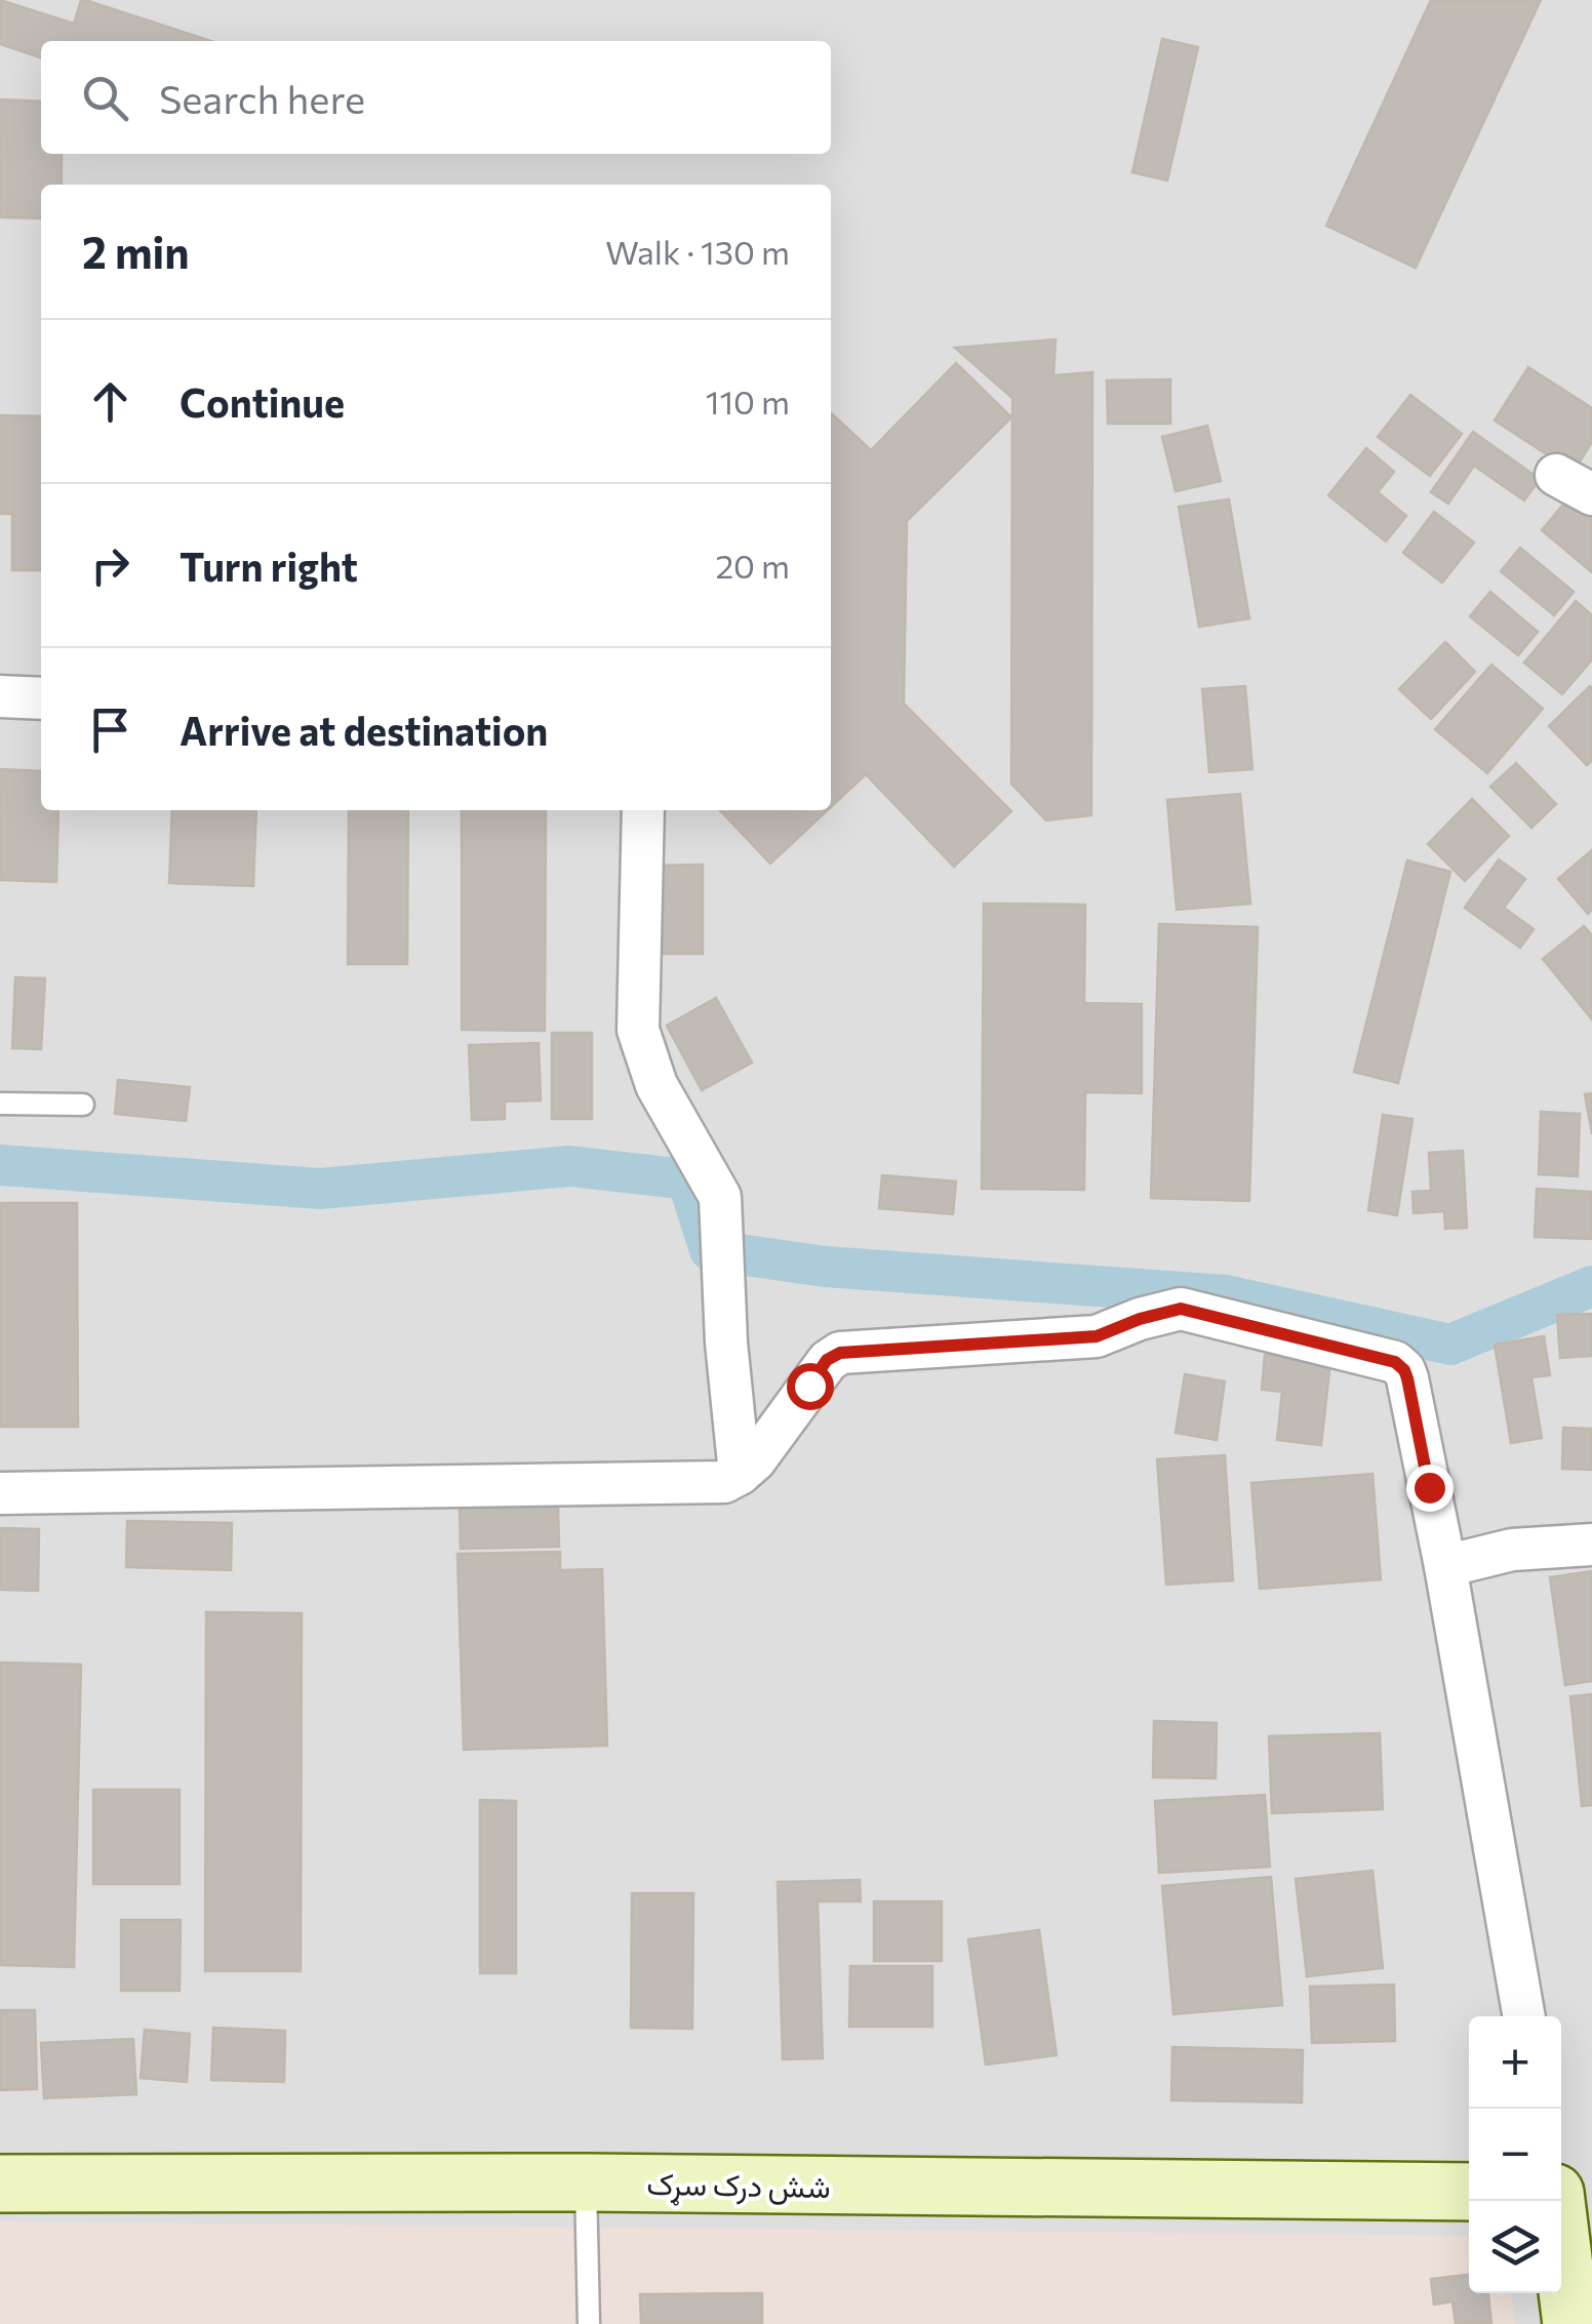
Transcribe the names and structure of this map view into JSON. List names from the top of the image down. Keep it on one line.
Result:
{"streets":{"main road":["شش درک سړک"]},"page":{"search":"Search here","heading":["2 min","Walk · 130 m"],"list":[["Continue","110 m"],["Turn right","20 m"],"Arrive at destination"],"map_buttons":["+","−"]}}
